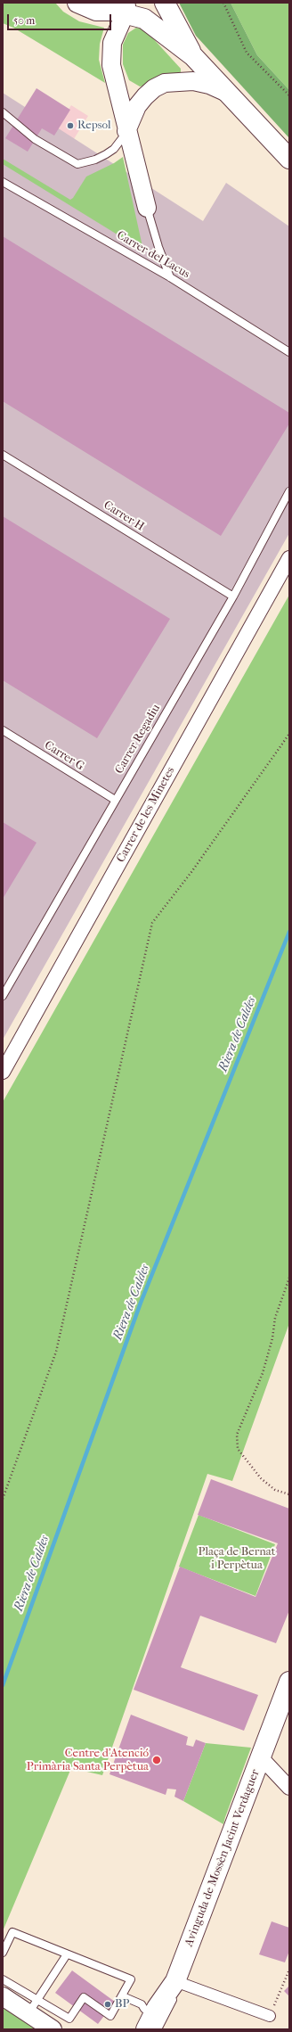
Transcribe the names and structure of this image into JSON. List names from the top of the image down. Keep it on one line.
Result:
{"streets":{"main road":["Avinguda de Mossèn Jacint Verdaguer"],"street":["Carrer de les Minetes"],"lane":["Carrer del Lacus","Carrer H","Carrer Regadiu","Carrer G"]},"crossings":[["Carrer H","Carrer Regadiu"],["Carrer Regadiu","Carrer G"]],"water":["Riera de Caldes"],"parks":["Plaça de Bernat i Perpètua"],"places":["Repsol","Centre d'Atenció Primària Santa Perpètua","BP"],"scale_bar":"50 m"}
